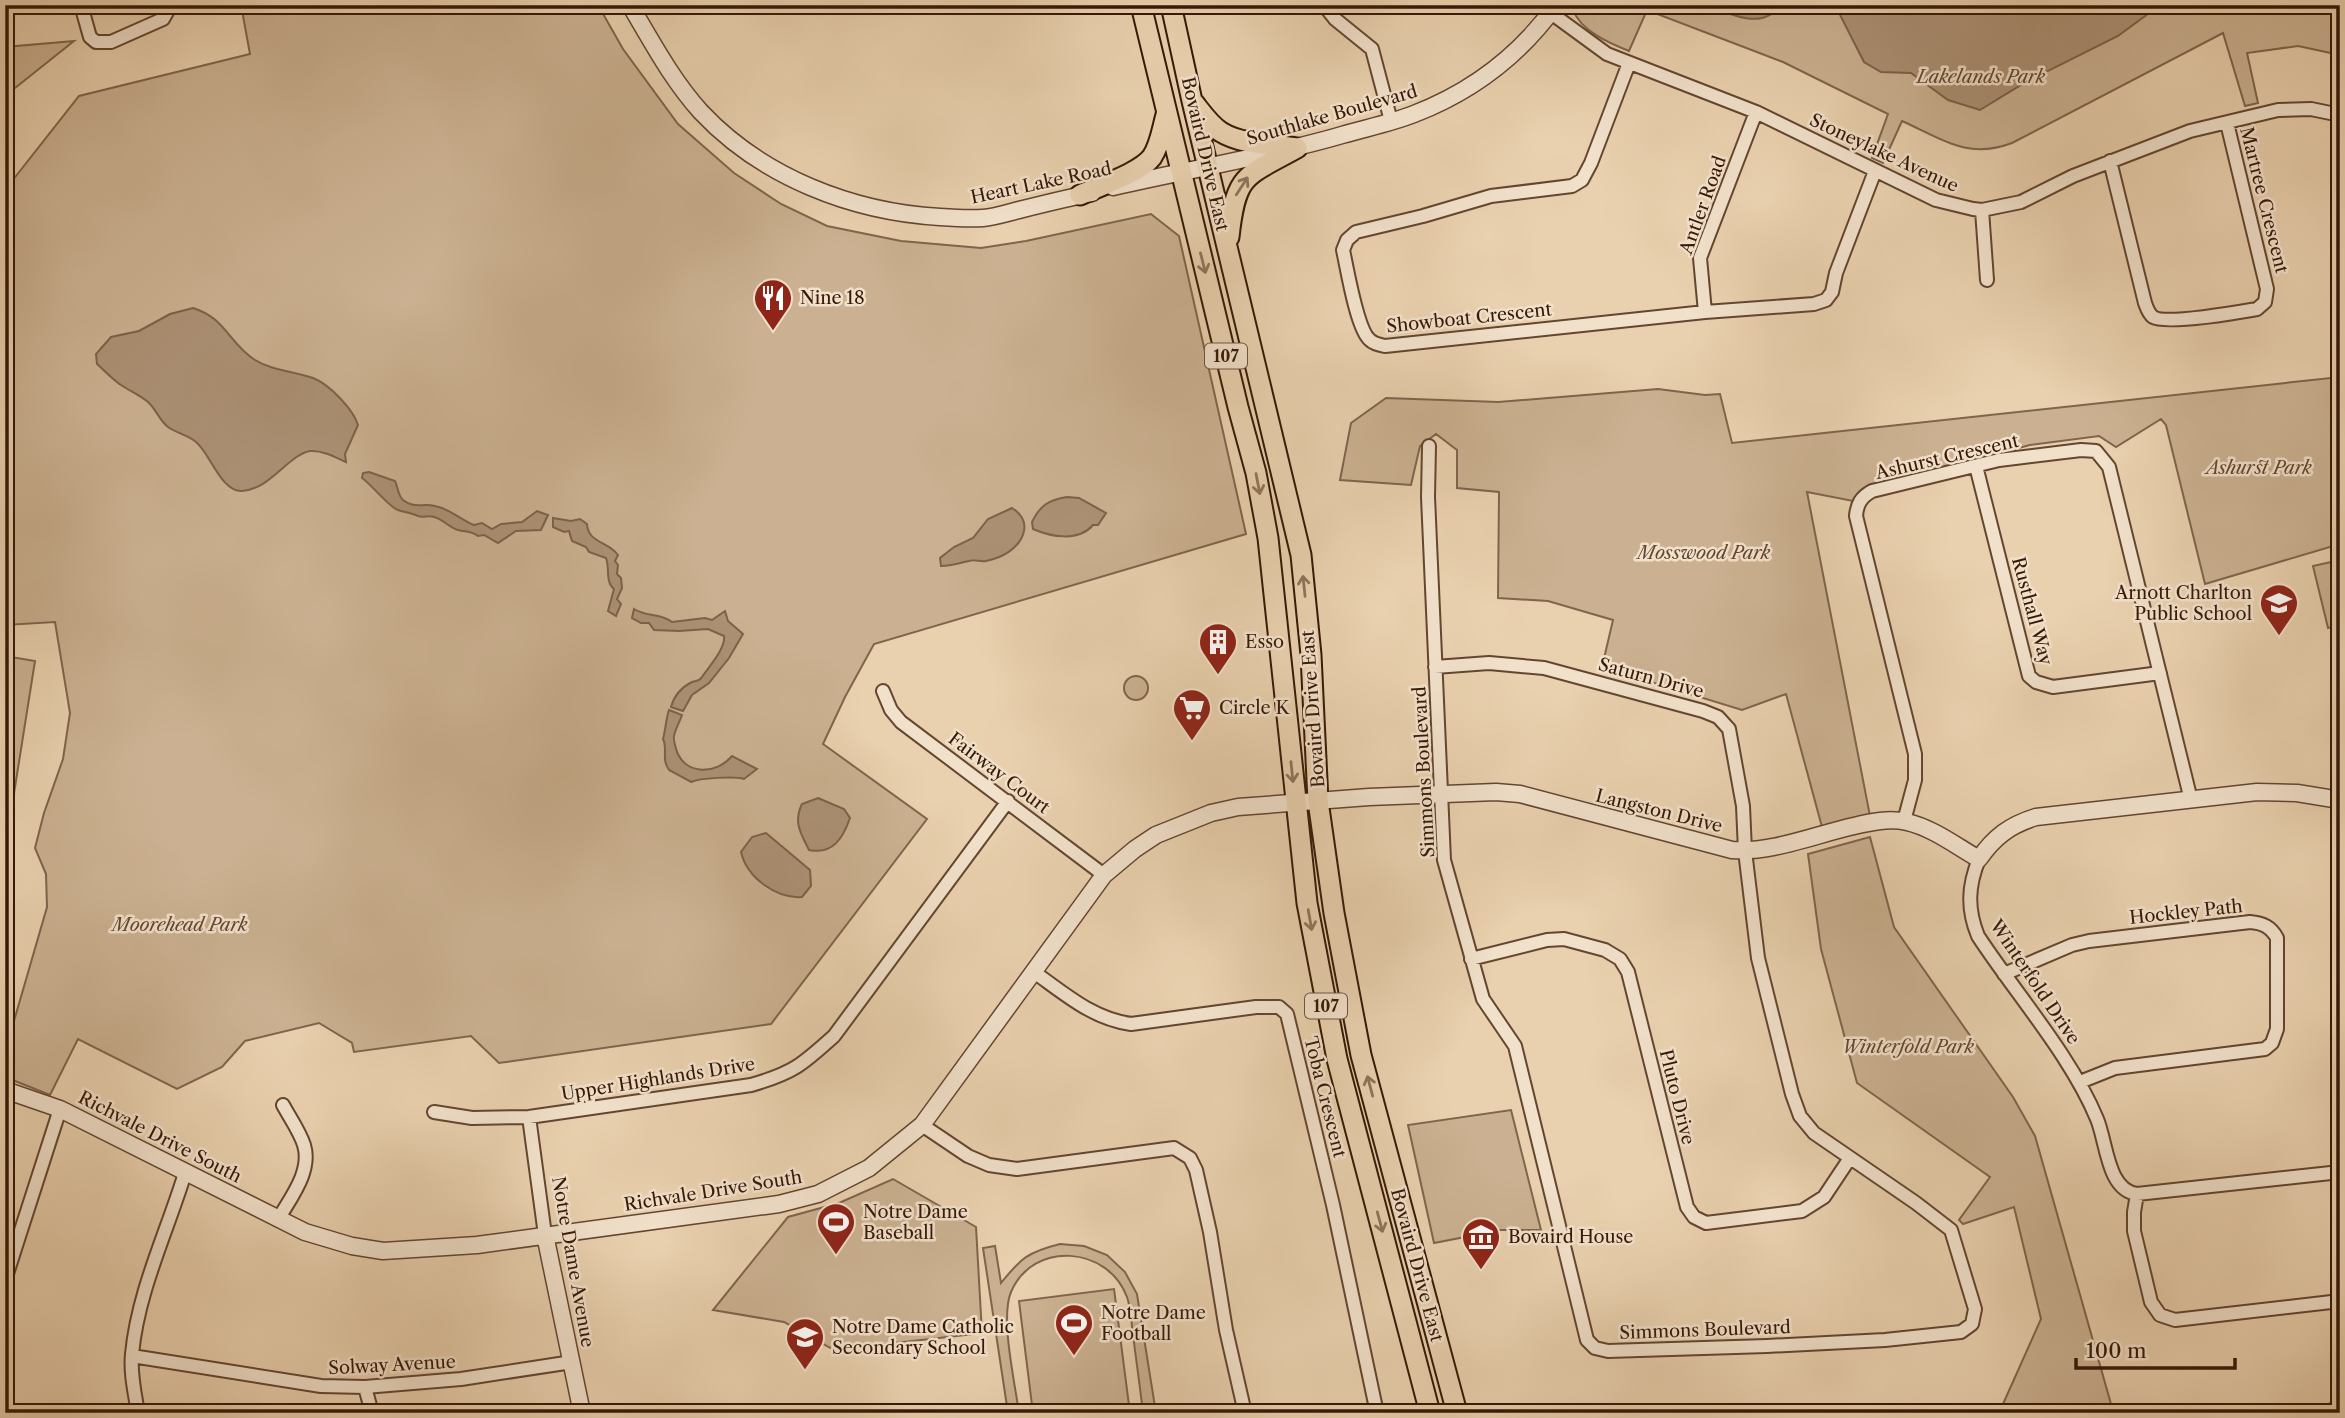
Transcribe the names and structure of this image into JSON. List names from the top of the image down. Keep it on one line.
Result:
{"streets":{"main road":["Bovaird Drive East","107"],"street":["Southlake Boulevard","Stoneylake Avenue","Heart Lake Road","Martree Crescent","Antler Road","Showboat Crescent","Ashurst Crescent","Rusthall Way","Saturn Drive","Simmons Boulevard","Fairway Court","Langston Drive","Hockley Path","Winterfold Drive","Upper Highlands Drive","Toba Crescent","Pluto Drive","Richvale Drive South","Notre Dame Avenue","Solway Avenue"]},"crossings":[["Southlake Boulevard","Stoneylake Avenue"],["Southlake Boulevard","Bovaird Drive East"],["Southlake Boulevard","Heart Lake Road"],["Stoneylake Avenue","Martree Crescent"],["Stoneylake Avenue","Antler Road"],["Stoneylake Avenue","Showboat Crescent"],["Bovaird Drive East","Heart Lake Road"],["Bovaird Drive East","Langston Drive"],["Bovaird Drive East","Richvale Drive South"],["Antler Road","Showboat Crescent"],["Ashurst Crescent","Rusthall Way"],["Ashurst Crescent","Langston Drive"],["Ashurst Crescent","Winterfold Drive"],["Saturn Drive","Simmons Boulevard"],["Saturn Drive","Langston Drive"],["Simmons Boulevard","Langston Drive"],["Simmons Boulevard","Pluto Drive"],["Fairway Court","Upper Highlands Drive"],["Fairway Court","Richvale Drive South"],["Langston Drive","Winterfold Drive"],["Langston Drive","Richvale Drive South"],["Hockley Path","Winterfold Drive"],["Upper Highlands Drive","Notre Dame Avenue"],["Toba Crescent","Richvale Drive South"],["Richvale Drive South","Notre Dame Avenue"],["Notre Dame Avenue","Solway Avenue"]],"parks":["Lakelands Park","Ashurst Park","Mosswood Park","Moorehead Park","Winterfold Park"],"places":{"restaurant":["Nine 18"],"school or university":["Arnott Charlton Public School","Notre Dame Catholic Secondary School"],"building":["Esso"],"supermarket":["Circle K"],"sports":["Notre Dame Baseball","Notre Dame Football"],"museum":["Bovaird House"]},"scale_bar":"100 m"}
